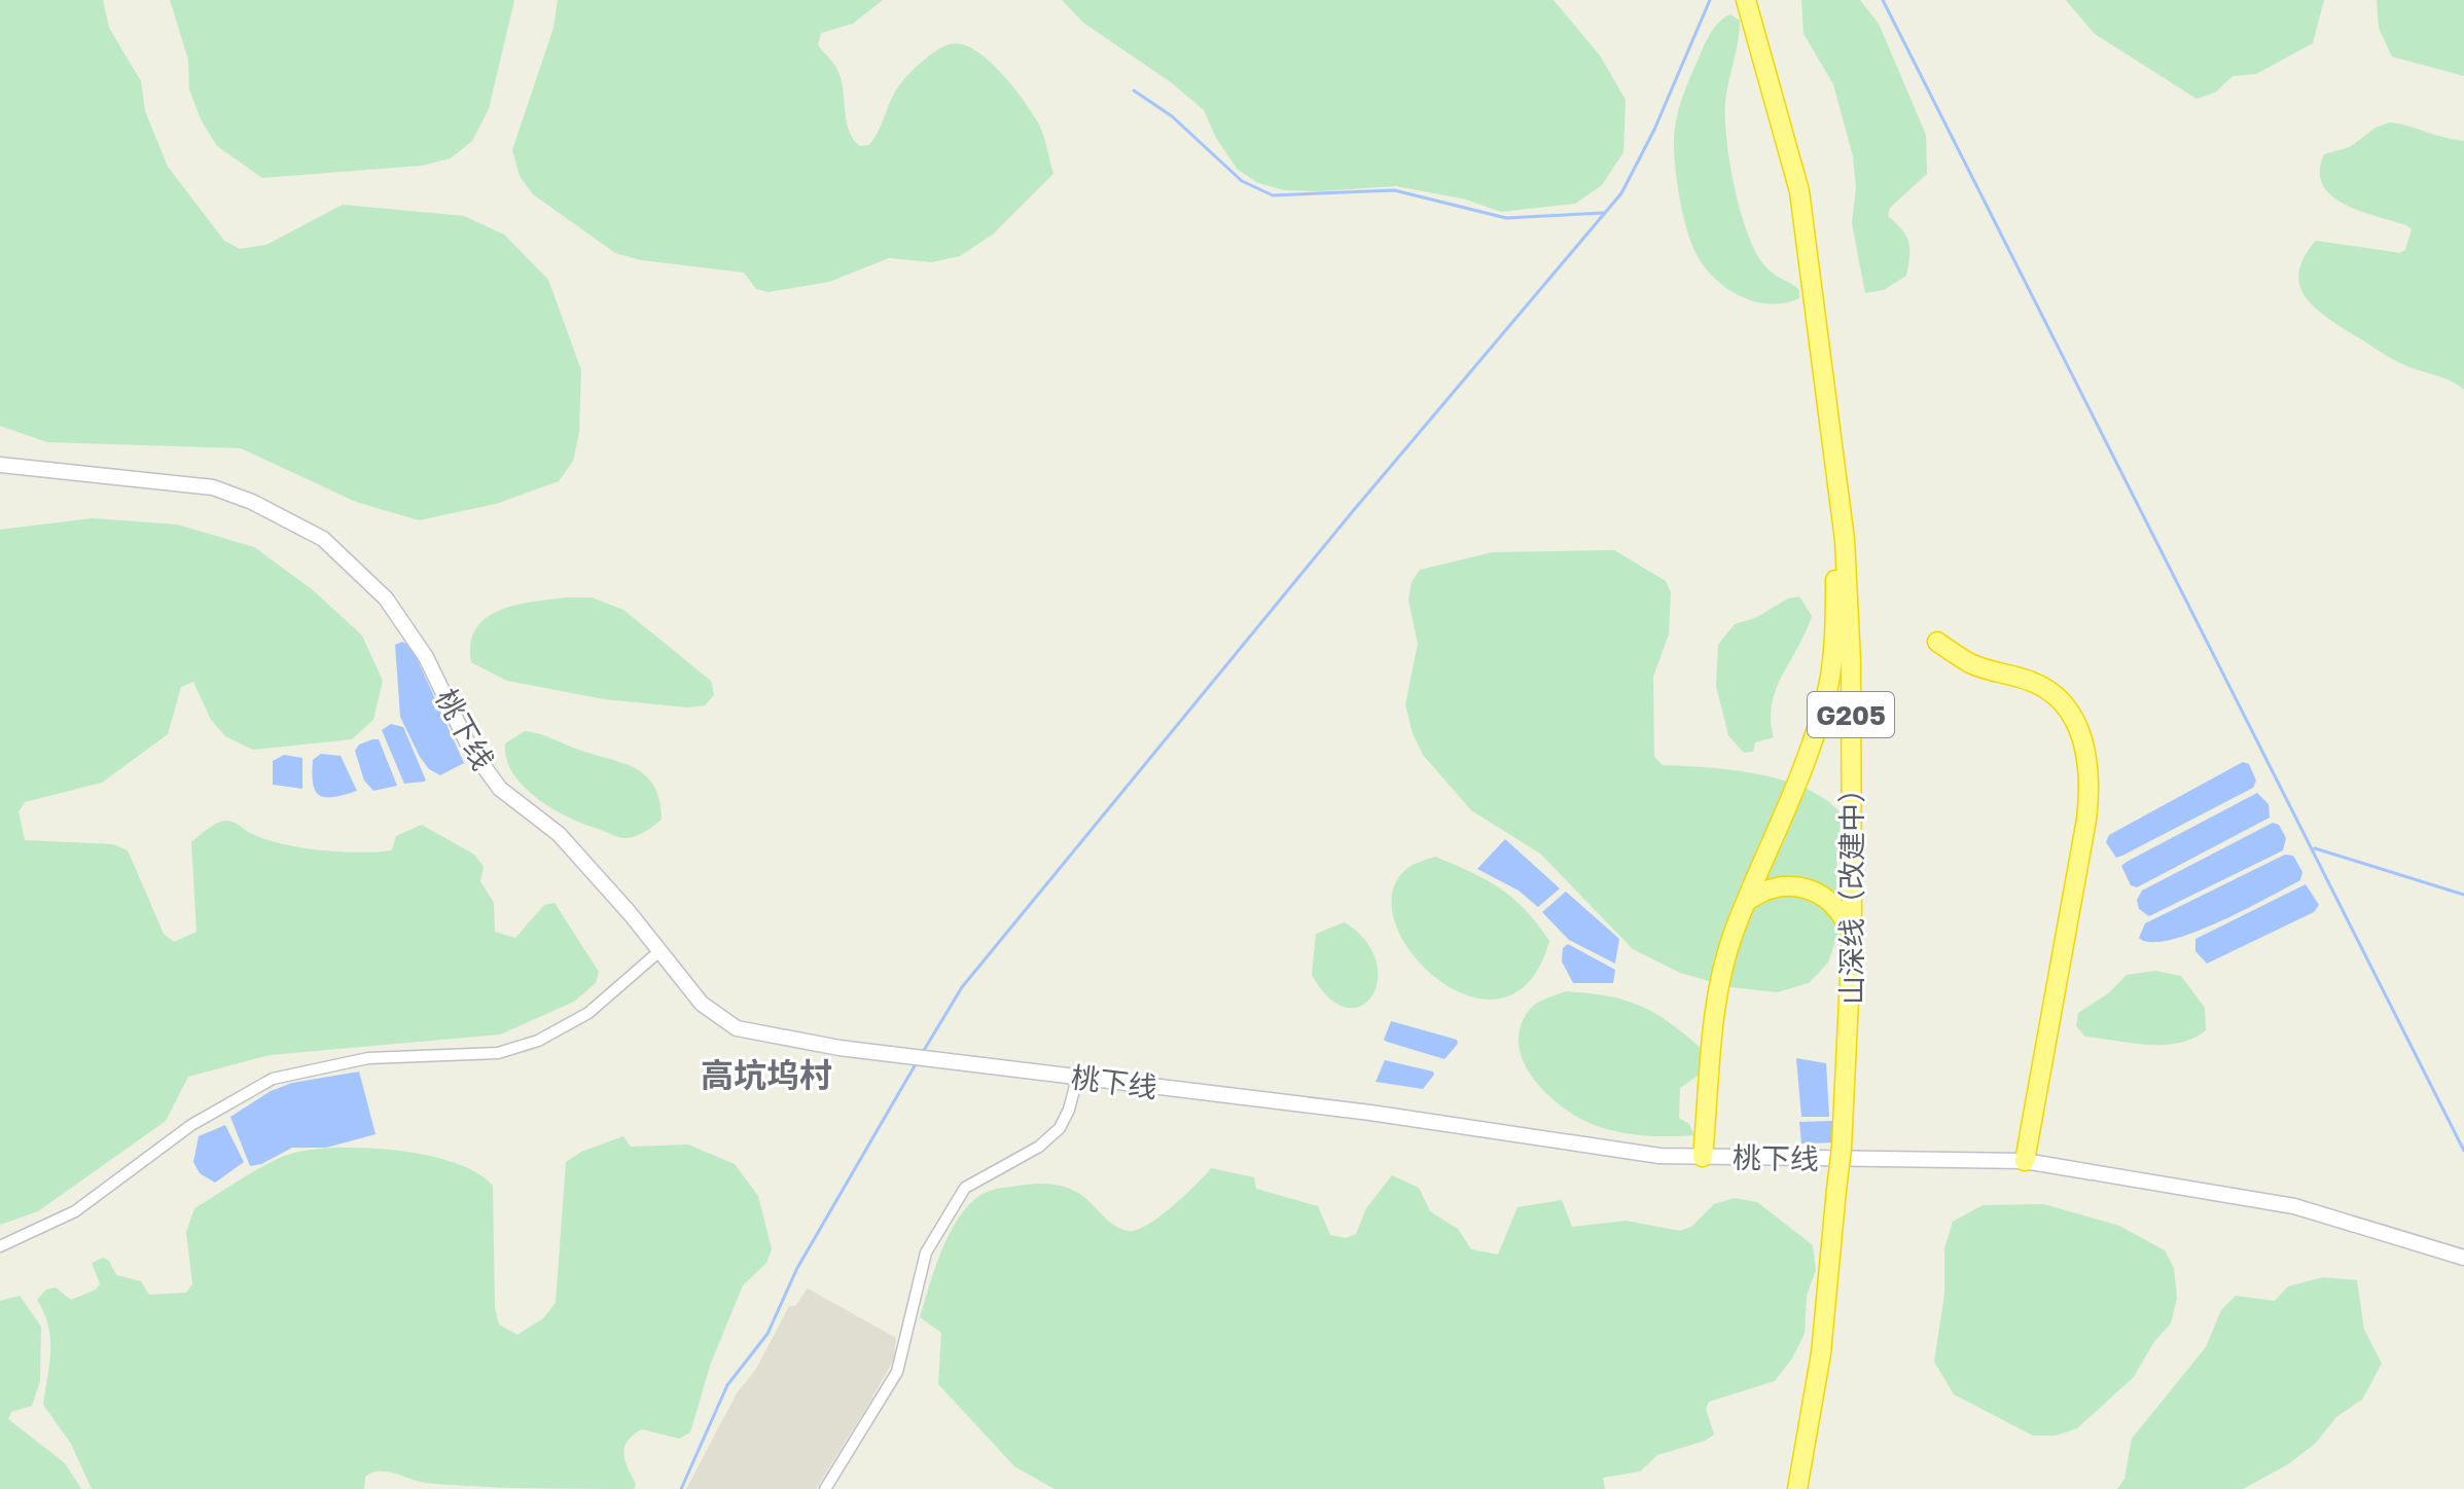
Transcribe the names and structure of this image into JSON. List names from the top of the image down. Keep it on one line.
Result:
{"streets":{"highway":["G205","山深线（改建中）"],"main road":["桃下线"]},"districts":["高坑坞村"]}
